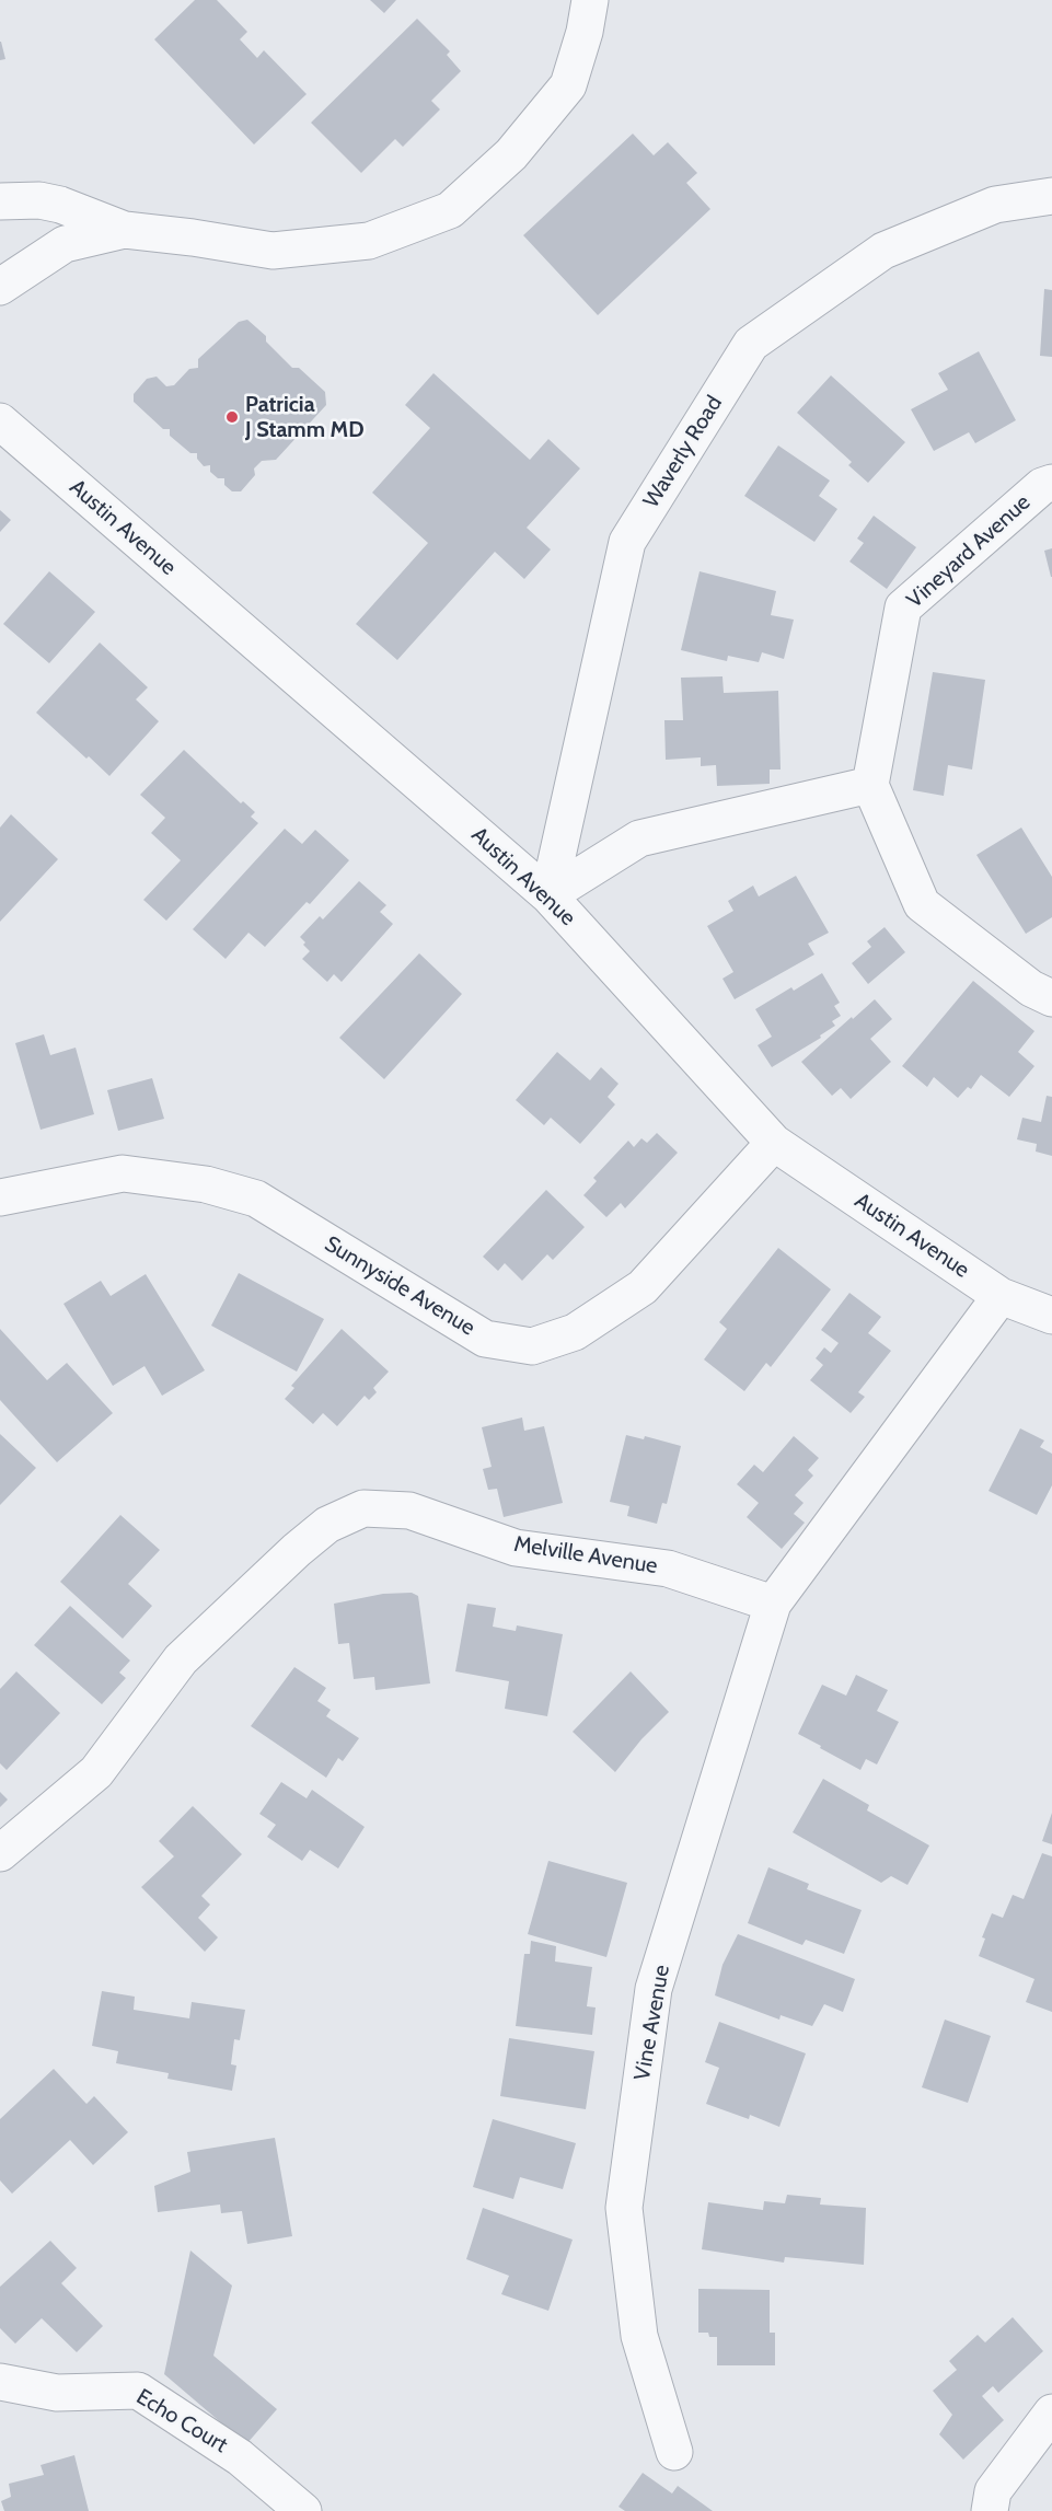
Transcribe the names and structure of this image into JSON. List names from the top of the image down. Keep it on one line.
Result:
{"streets":{"street":["Waverly Road","Austin Avenue","Vineyard Avenue","Sunnyside Avenue","Melville Avenue","Vine Avenue","Echo Court"]},"crossings":[["Waverly Road","Austin Avenue"],["Austin Avenue","Sunnyside Avenue"],["Melville Avenue","Vine Avenue"]],"places":["Patricia J Stamm MD"]}
